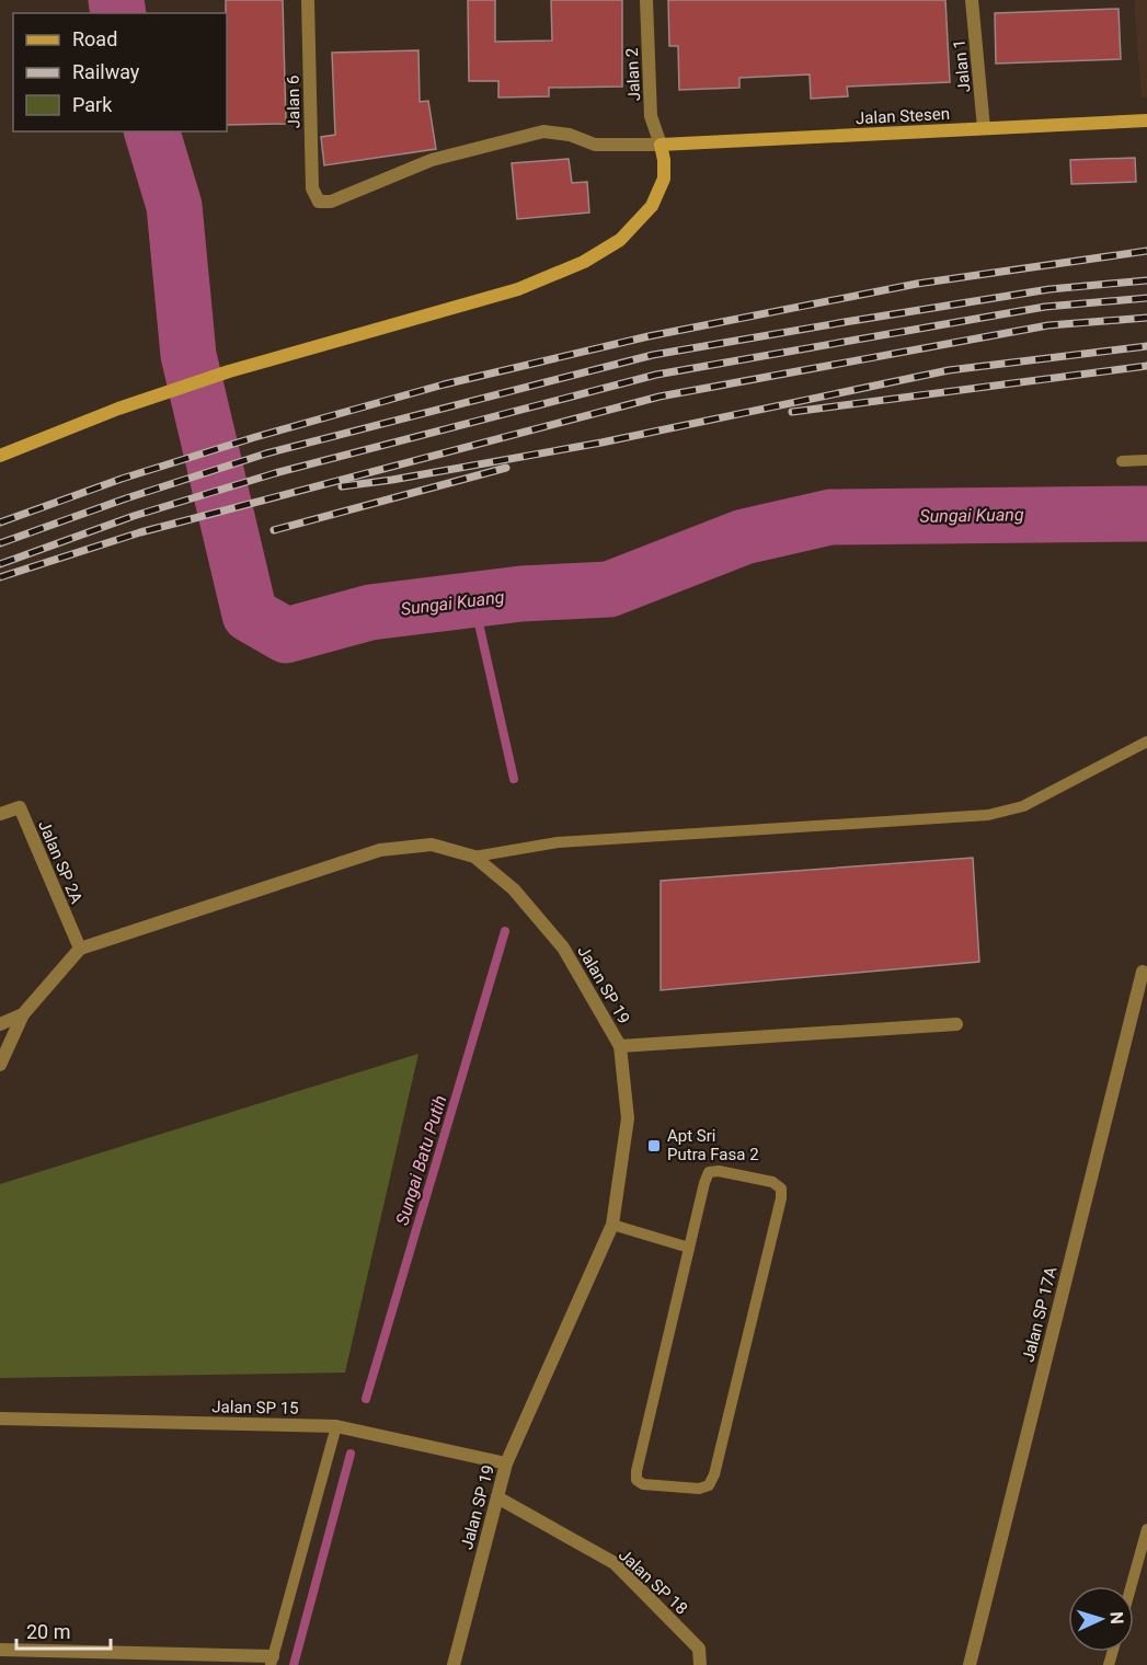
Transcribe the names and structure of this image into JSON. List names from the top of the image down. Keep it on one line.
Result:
{"streets":{"main road":["Jalan Stesen"],"street":["Jalan 1","Jalan 2","Jalan 6","Jalan SP 2A","Jalan SP 19","Jalan SP 17A","Jalan SP 15","Jalan SP 18"]},"crossings":[["Jalan 1","Jalan Stesen"],["Jalan 2","Jalan 6"],["Jalan 2","Jalan Stesen"],["Jalan 6","Jalan Stesen"],["Jalan SP 2A","Jalan SP 19"],["Jalan SP 19","Jalan SP 15"],["Jalan SP 19","Jalan SP 18"]],"water":["Sungai Kuang","Sungai Batu Putih"],"places":{"transit":["Apt Sri Putra Fasa 2"]},"legend":["Road","Railway","Park"],"scale_bar":"20 m","north":"right"}
